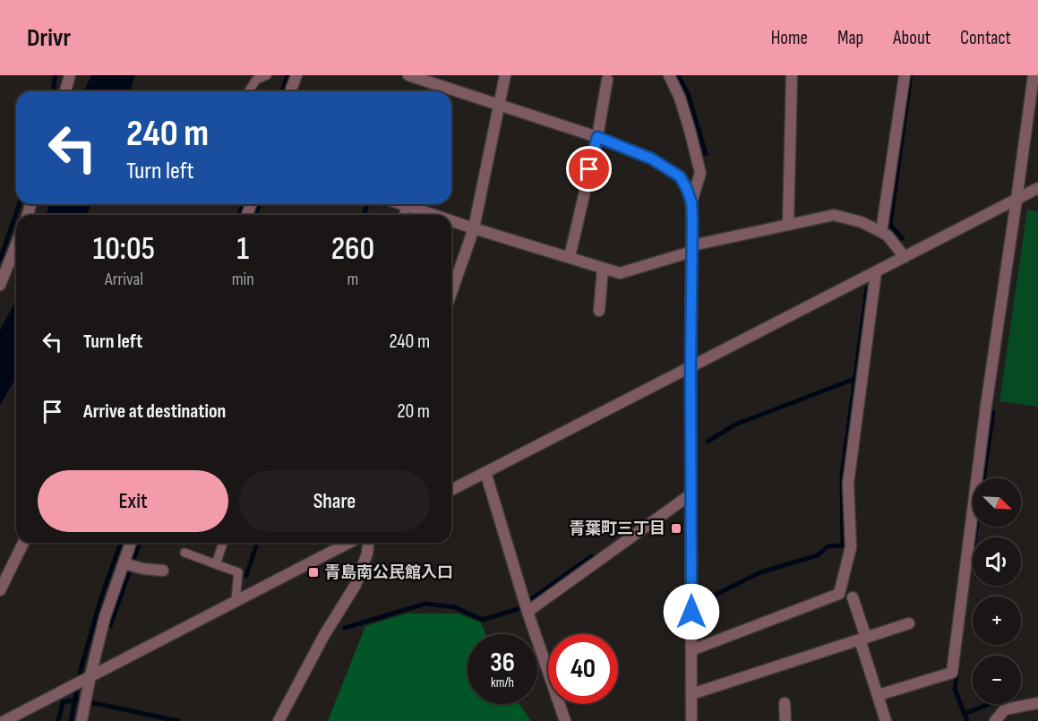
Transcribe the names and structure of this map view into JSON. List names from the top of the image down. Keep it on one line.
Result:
{"places":{"transit":["青葉町三丁目","青島南公民館入口"]},"north":"bottom right","page":{"header":"Drivr","nav":["Home","Map","About","Contact"],"turn":["240 m","Turn left"],"eta":["10:05","Arrival","1","min","260","m"],"list":[{"name":"Turn left","value":"240 m"},{"name":"Arrive at destination","value":"20 m"}],"buttons":["Exit","Share"],"map_buttons":["+","−"],"speed":"36 km/h","limit":"40"}}
